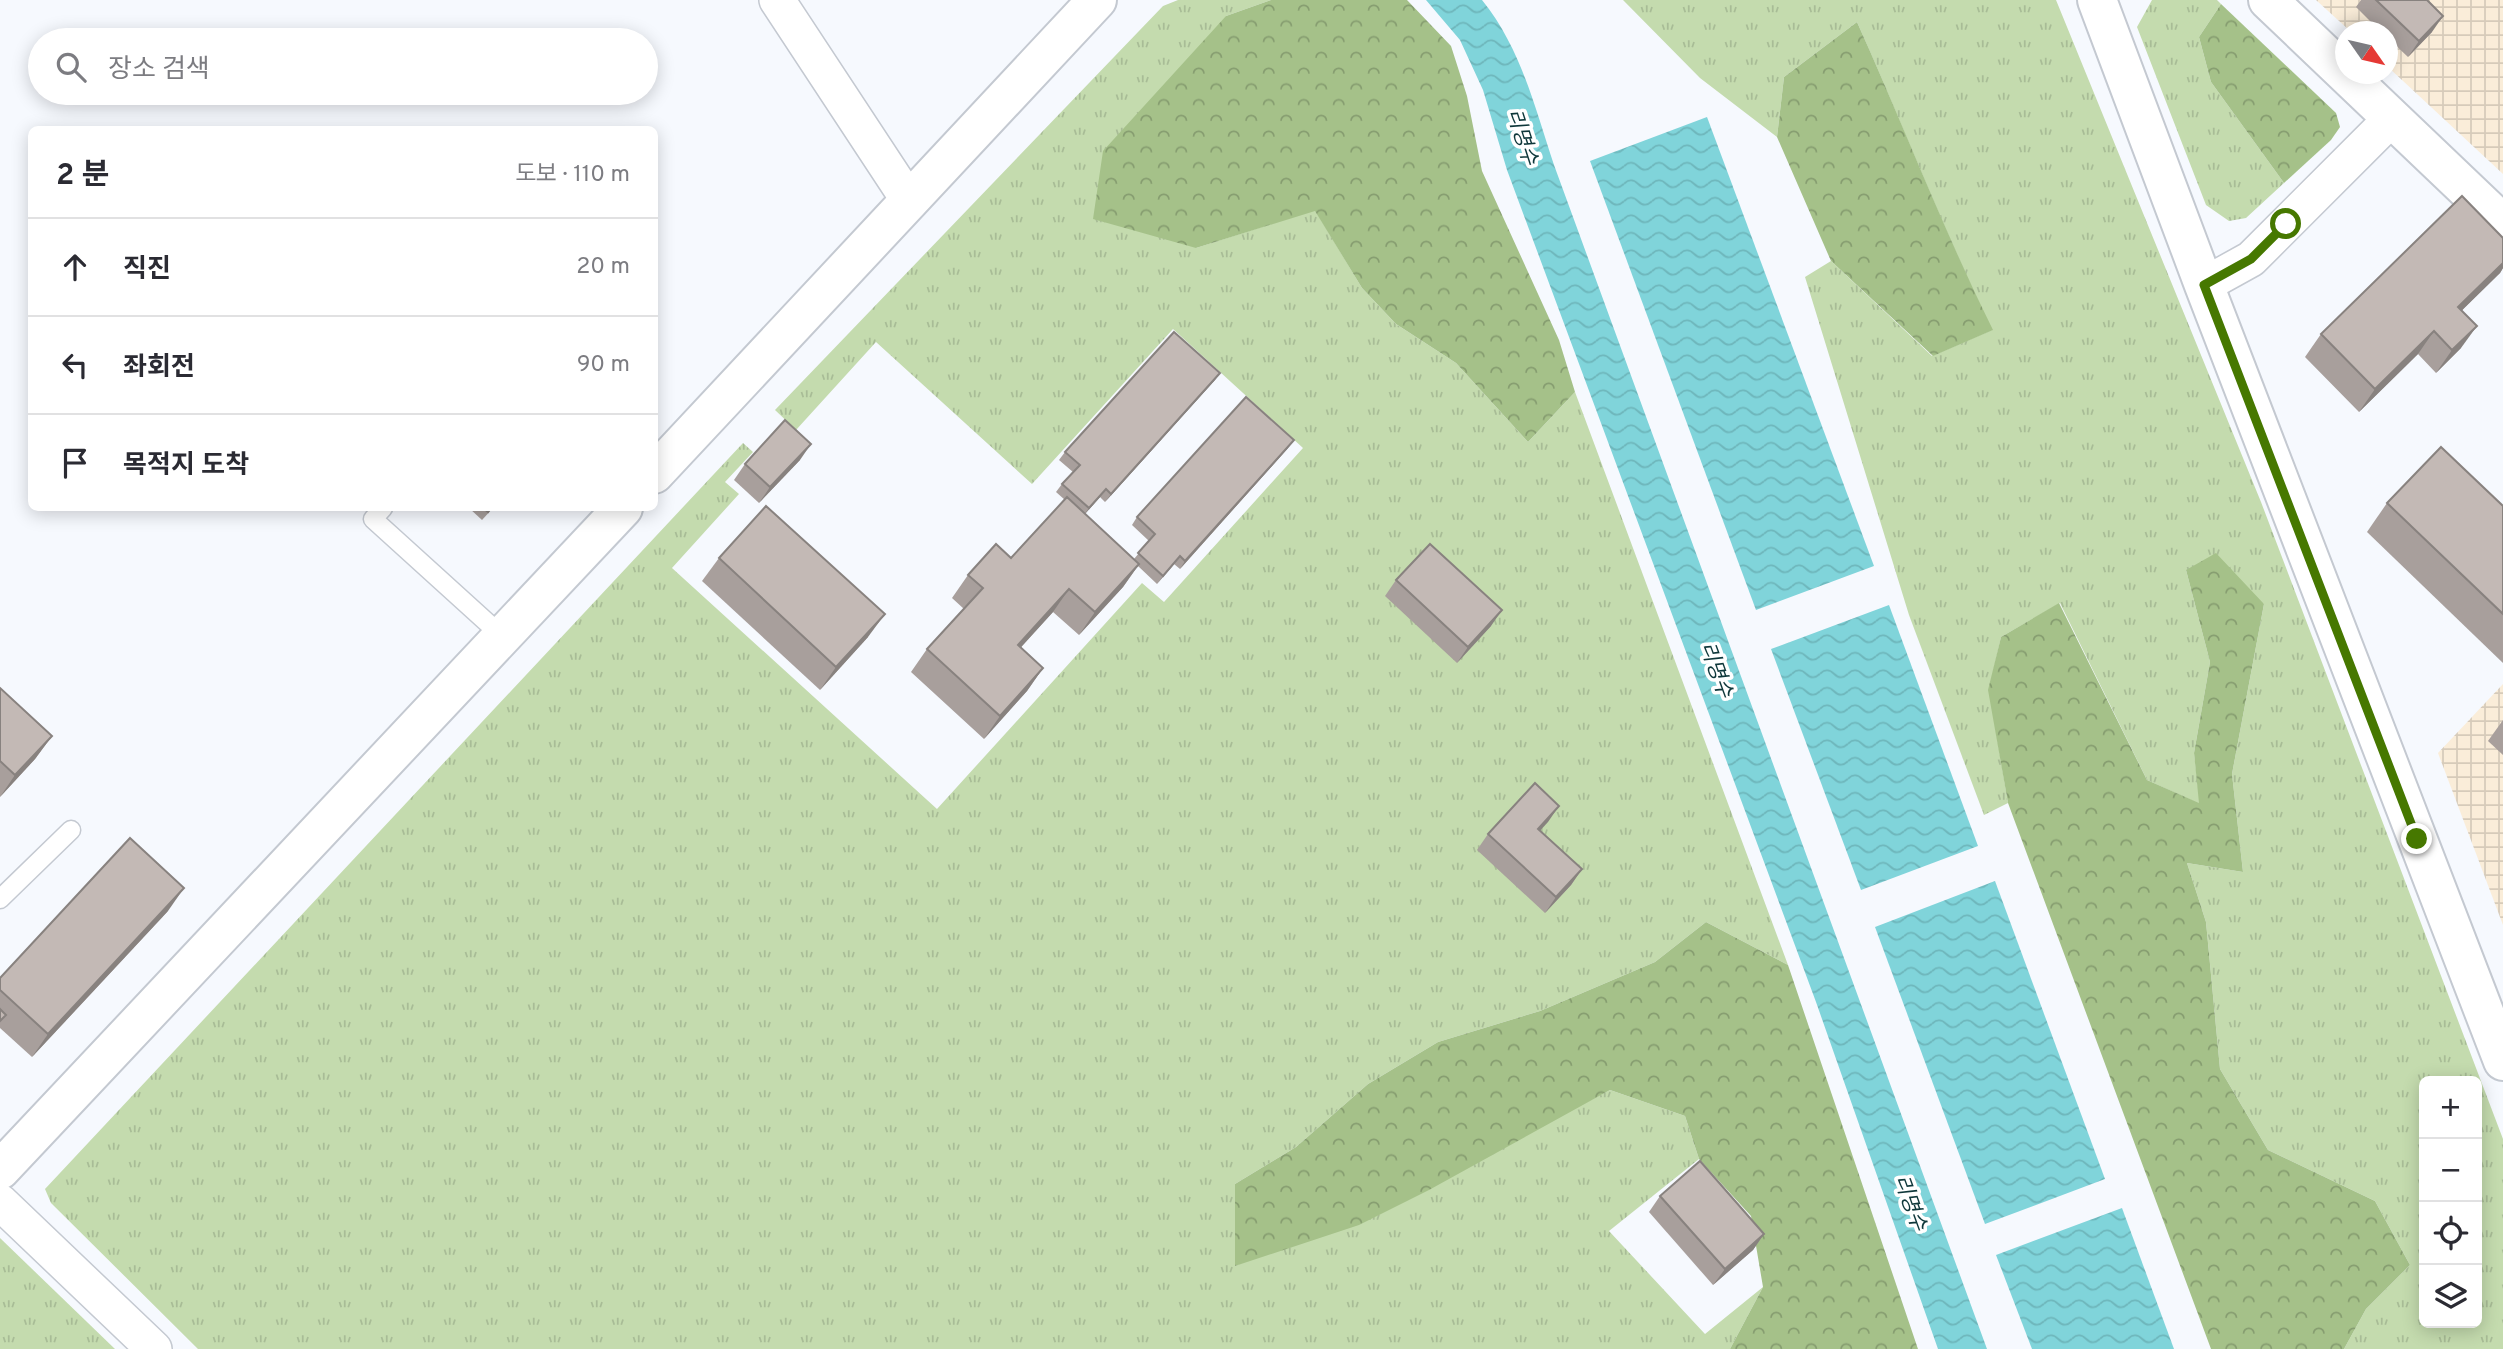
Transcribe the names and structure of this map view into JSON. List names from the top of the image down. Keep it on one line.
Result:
{"water":["리명수"],"north":"bottom right","page":{"search":"장소 검색","heading":["2 분","도보 · 110 m"],"list":[["직진","20 m"],["좌회전","90 m"],"목적지 도착"],"map_buttons":["+","−"]}}
